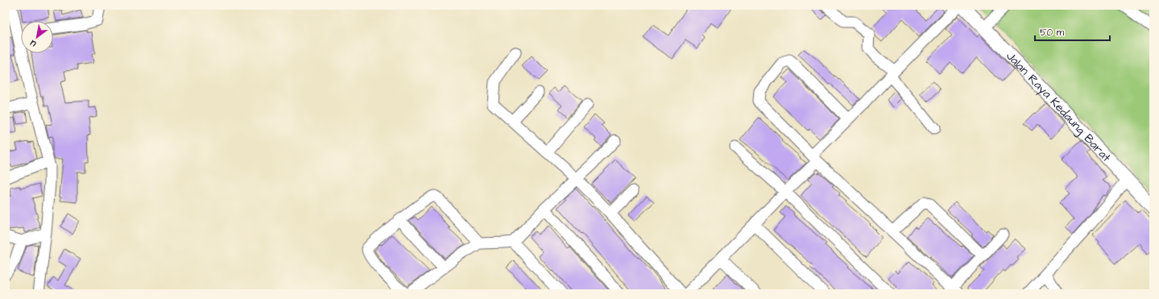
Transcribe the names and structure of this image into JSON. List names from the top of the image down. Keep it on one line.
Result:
{"streets":{"street":["Jalan Raya Kedaung Barat"]},"scale_bar":"50 m","north":"bottom left"}
